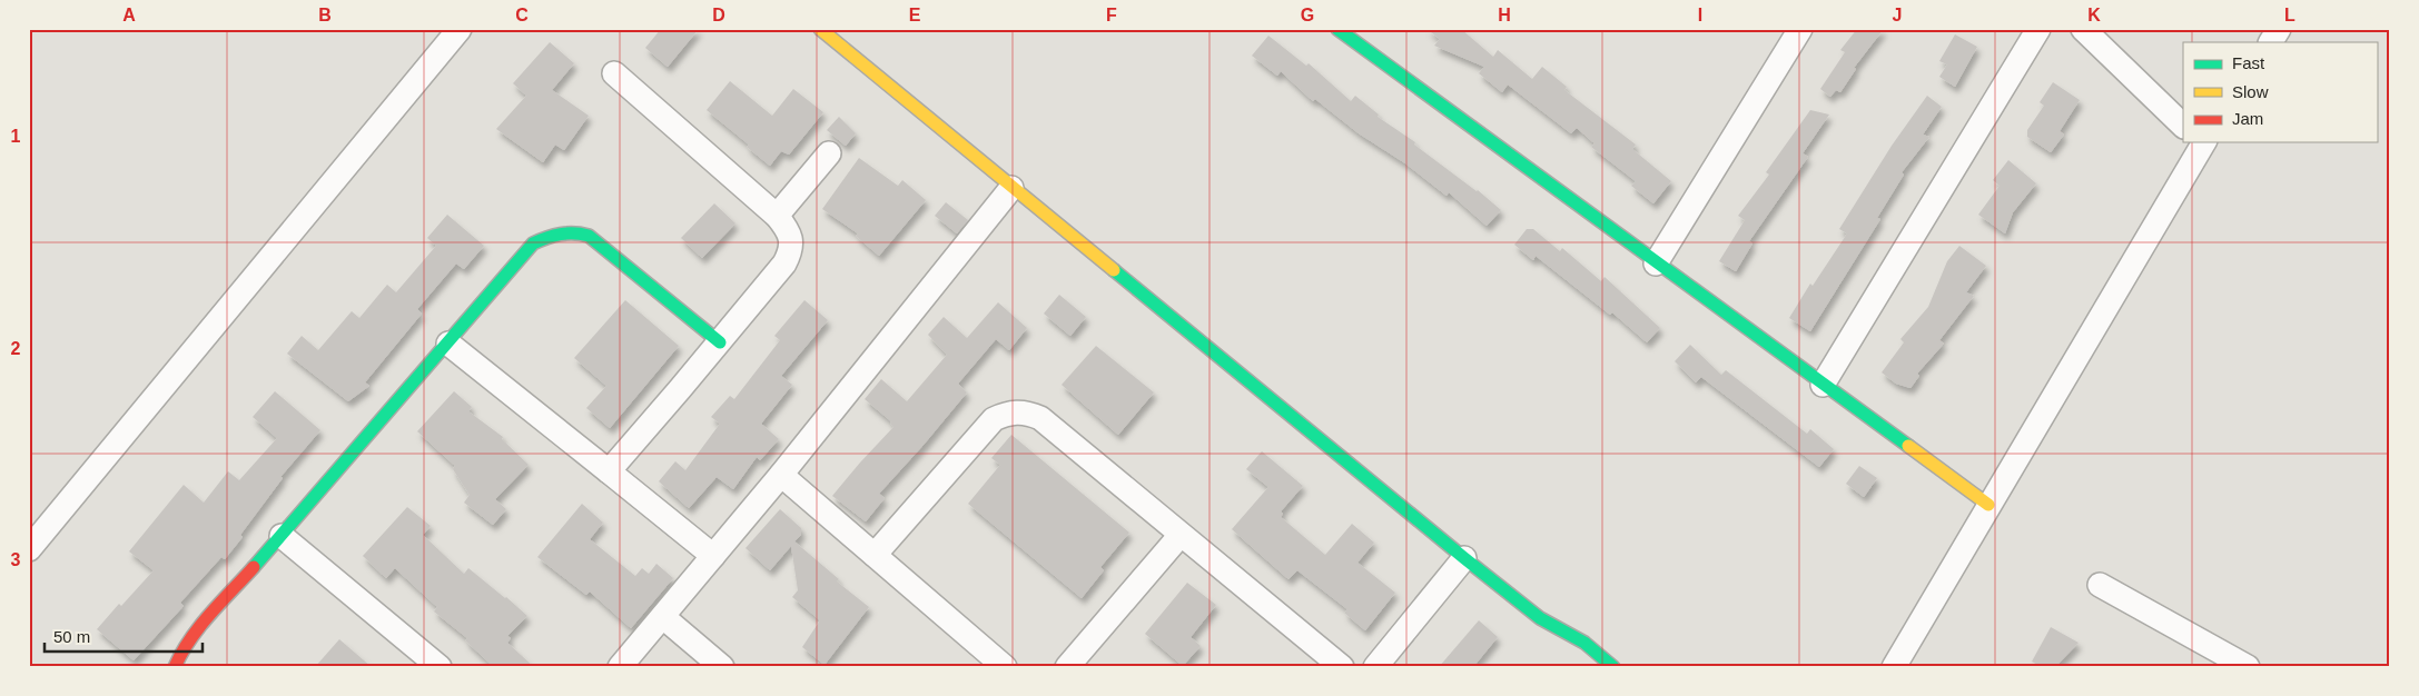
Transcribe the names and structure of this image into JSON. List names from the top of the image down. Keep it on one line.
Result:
{"legend":["Fast","Slow","Jam"],"scale_bar":"50 m","grid":{"columns":["A","B","C","D","E","F","G","H","I","J","K","L"],"rows":["1","2","3"]}}
